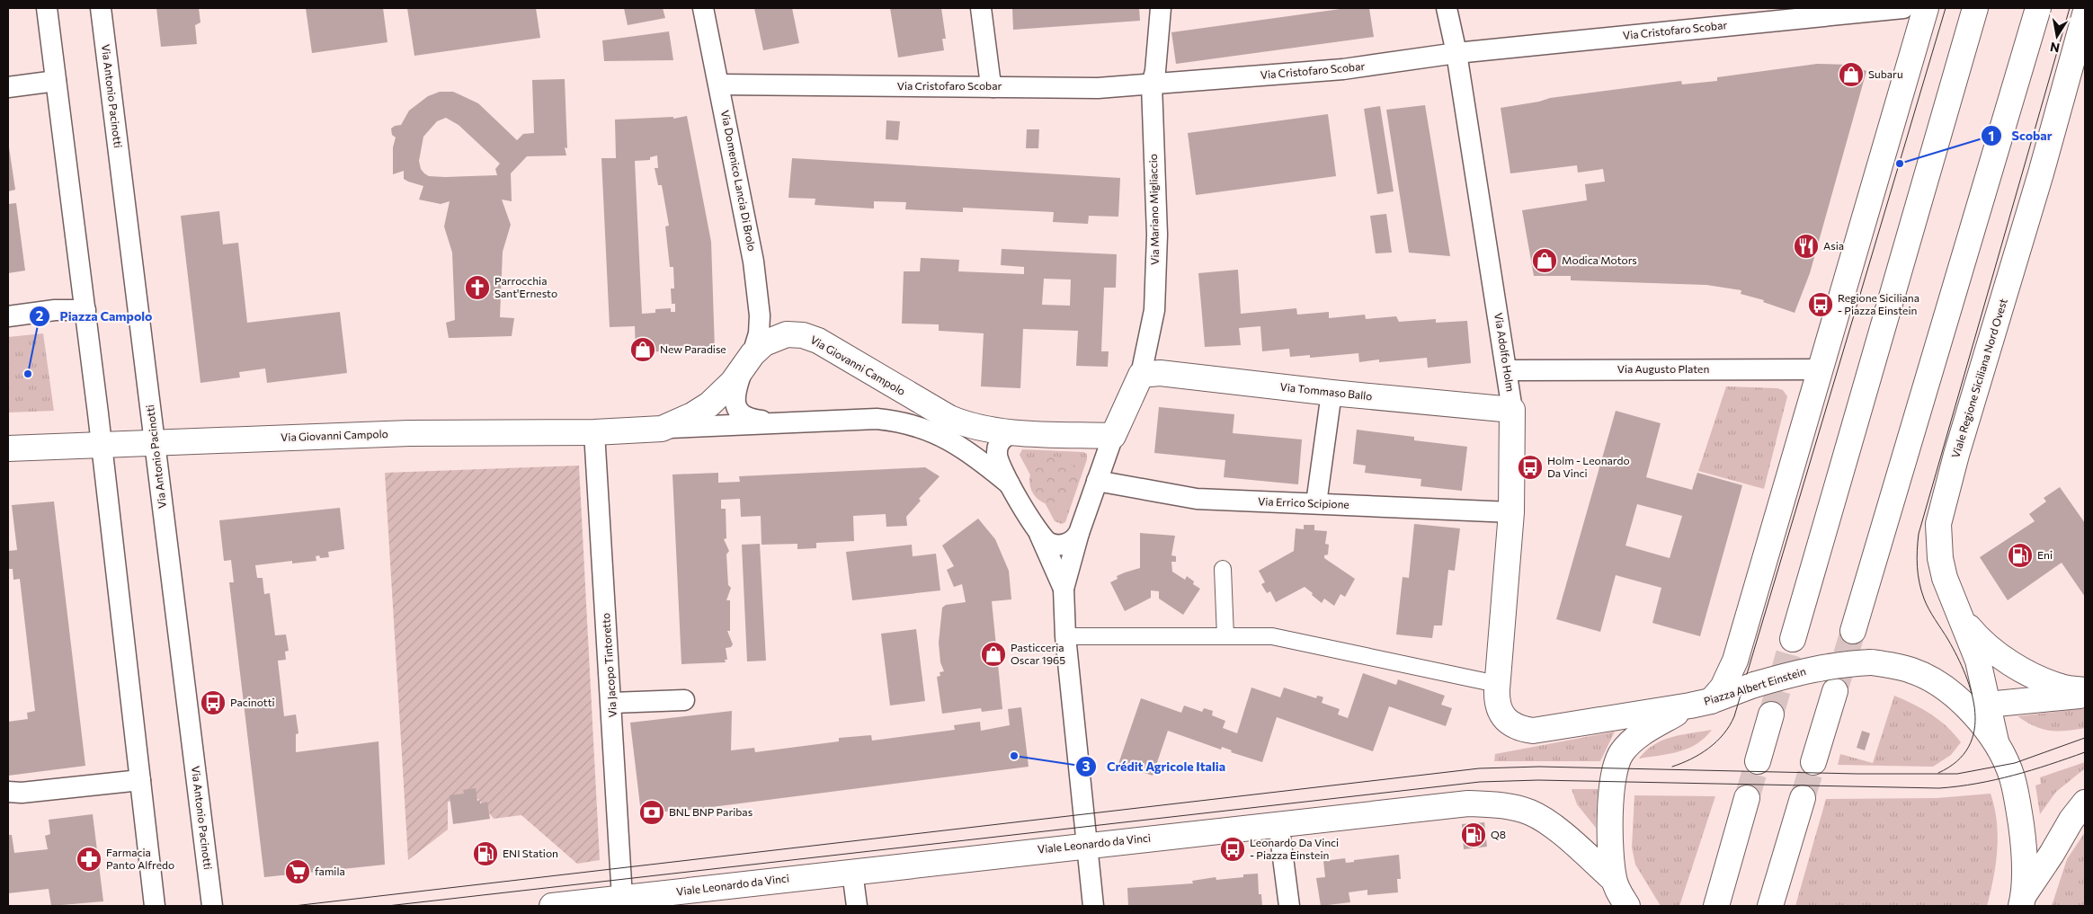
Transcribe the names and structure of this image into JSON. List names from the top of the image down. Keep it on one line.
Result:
{"streets":{"street":["Via Cristofaro Scobar","Via Antonio Pacinotti","Via Domenico Lancia Di Brolo","Via Mariano Migliaccio","Via Adolfo Holm","Via Giovanni Campolo","Via Augusto Platen","Viale Regione Siciliana Nord Ovest","Via Tommaso Ballo","Via Errico Scipione","Via Jacopo Tintoretto","Piazza Albert Einstein","Viale Leonardo da Vinci"]},"crossings":[["Via Cristofaro Scobar","Via Domenico Lancia Di Brolo"],["Via Cristofaro Scobar","Via Mariano Migliaccio"],["Via Cristofaro Scobar","Via Adolfo Holm"],["Via Antonio Pacinotti","Via Giovanni Campolo"],["Via Domenico Lancia Di Brolo","Via Giovanni Campolo"],["Via Mariano Migliaccio","Via Tommaso Ballo"],["Via Adolfo Holm","Via Augusto Platen"],["Via Adolfo Holm","Via Tommaso Ballo"],["Via Adolfo Holm","Via Errico Scipione"],["Via Adolfo Holm","Piazza Albert Einstein"],["Via Giovanni Campolo","Via Jacopo Tintoretto"],["Viale Regione Siciliana Nord Ovest","Piazza Albert Einstein"],["Via Jacopo Tintoretto","Viale Leonardo da Vinci"],["Piazza Albert Einstein","Viale Leonardo da Vinci"]],"places":{"shop":["Subaru","Modica Motors","New Paradise","Pasticceria Oscar 1965"],"other":["Scobar","Piazza Campolo","Crédit Agricole Italia"],"restaurant":["Asia"],"church":["Parrocchia Sant'Ernesto"],"bus stop":["Regione Siciliana - Piazza Einstein","Holm - Leonardo Da Vinci","Pacinotti","Leonardo Da Vinci - Piazza Einstein"],"fuel station":["Eni","Q8","ENI Station"],"bank":["BNL BNP Paribas"],"pharmacy":["Farmacia Panto Alfredo"],"supermarket":["famila"]},"north":"bottom"}
